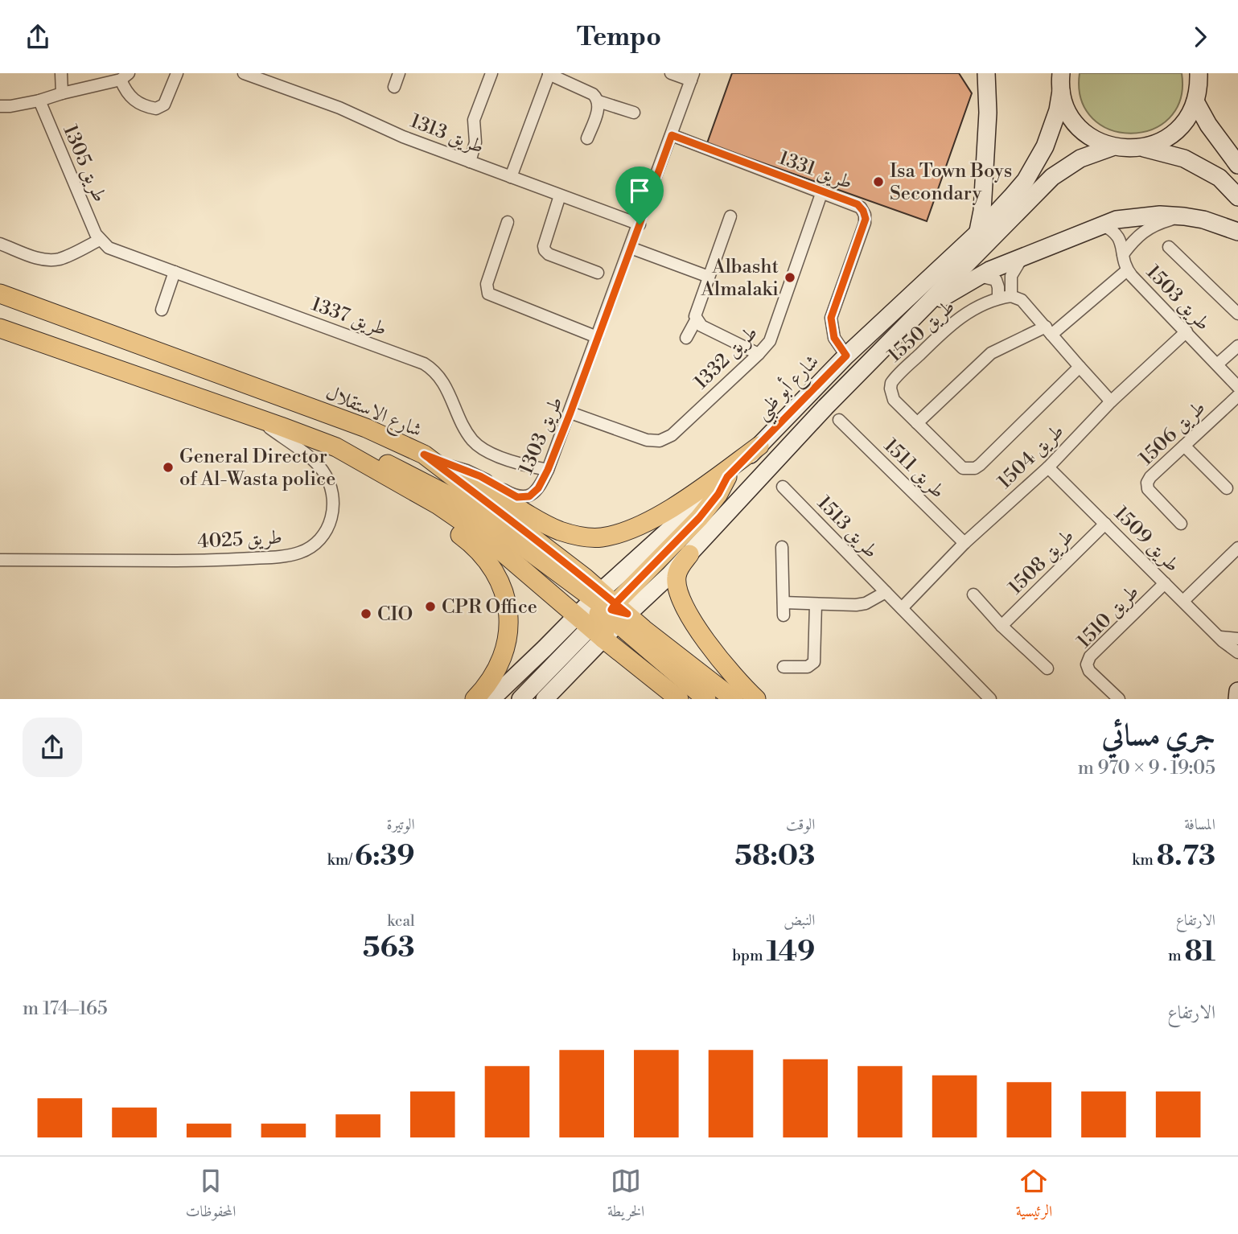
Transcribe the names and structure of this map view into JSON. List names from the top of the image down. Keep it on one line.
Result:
{"streets":{"main road":["شارع أبو ظبي","شارع الاستقلال"],"street":["طريق 1313","طريق 1305","طريق 1331","طريق 1503","طريق 1337","طريق 1550","طريق 1332","طريق 1506","طريق 1303","طريق 1504","طريق 1511","طريق 1513","طريق 4025","طريق 1509","طريق 1508","طريق 1510"]},"crossings":[["طريق 1313","طريق 1303"],["طريق 1305","طريق 1337"],["طريق 1331","طريق 1332"],["طريق 1331","شارع أبو ظبي"],["طريق 1331","طريق 1303"],["طريق 1503","طريق 1504"],["طريق 1337","طريق 1303"],["طريق 1332","طريق 1303"],["شارع الاستقلال","طريق 4025"],["طريق 1504","طريق 1511"],["طريق 1504","طريق 1513"],["طريق 1504","طريق 1509"],["طريق 1509","طريق 1508"],["طريق 1509","طريق 1510"]],"places":["Isa Town Boys Secondary","Albasht Almalaki","General Director of Al-Wasta police","CPR Office","CIO"],"page":{"header":"Tempo","heading":["جري مسائي","19:05 · 9 × 970 m"],"stats":[["المسافة","8.73 km"],["الوقت","58:03"],["الوتيرة","6:39 /km"],["الارتفاع","81 m"],["النبض","149 bpm"],["kcal","563"]],"chart":["الارتفاع","165–174 m"],"tabs":["الرئيسية","الخريطة","المحفوظات"]}}
